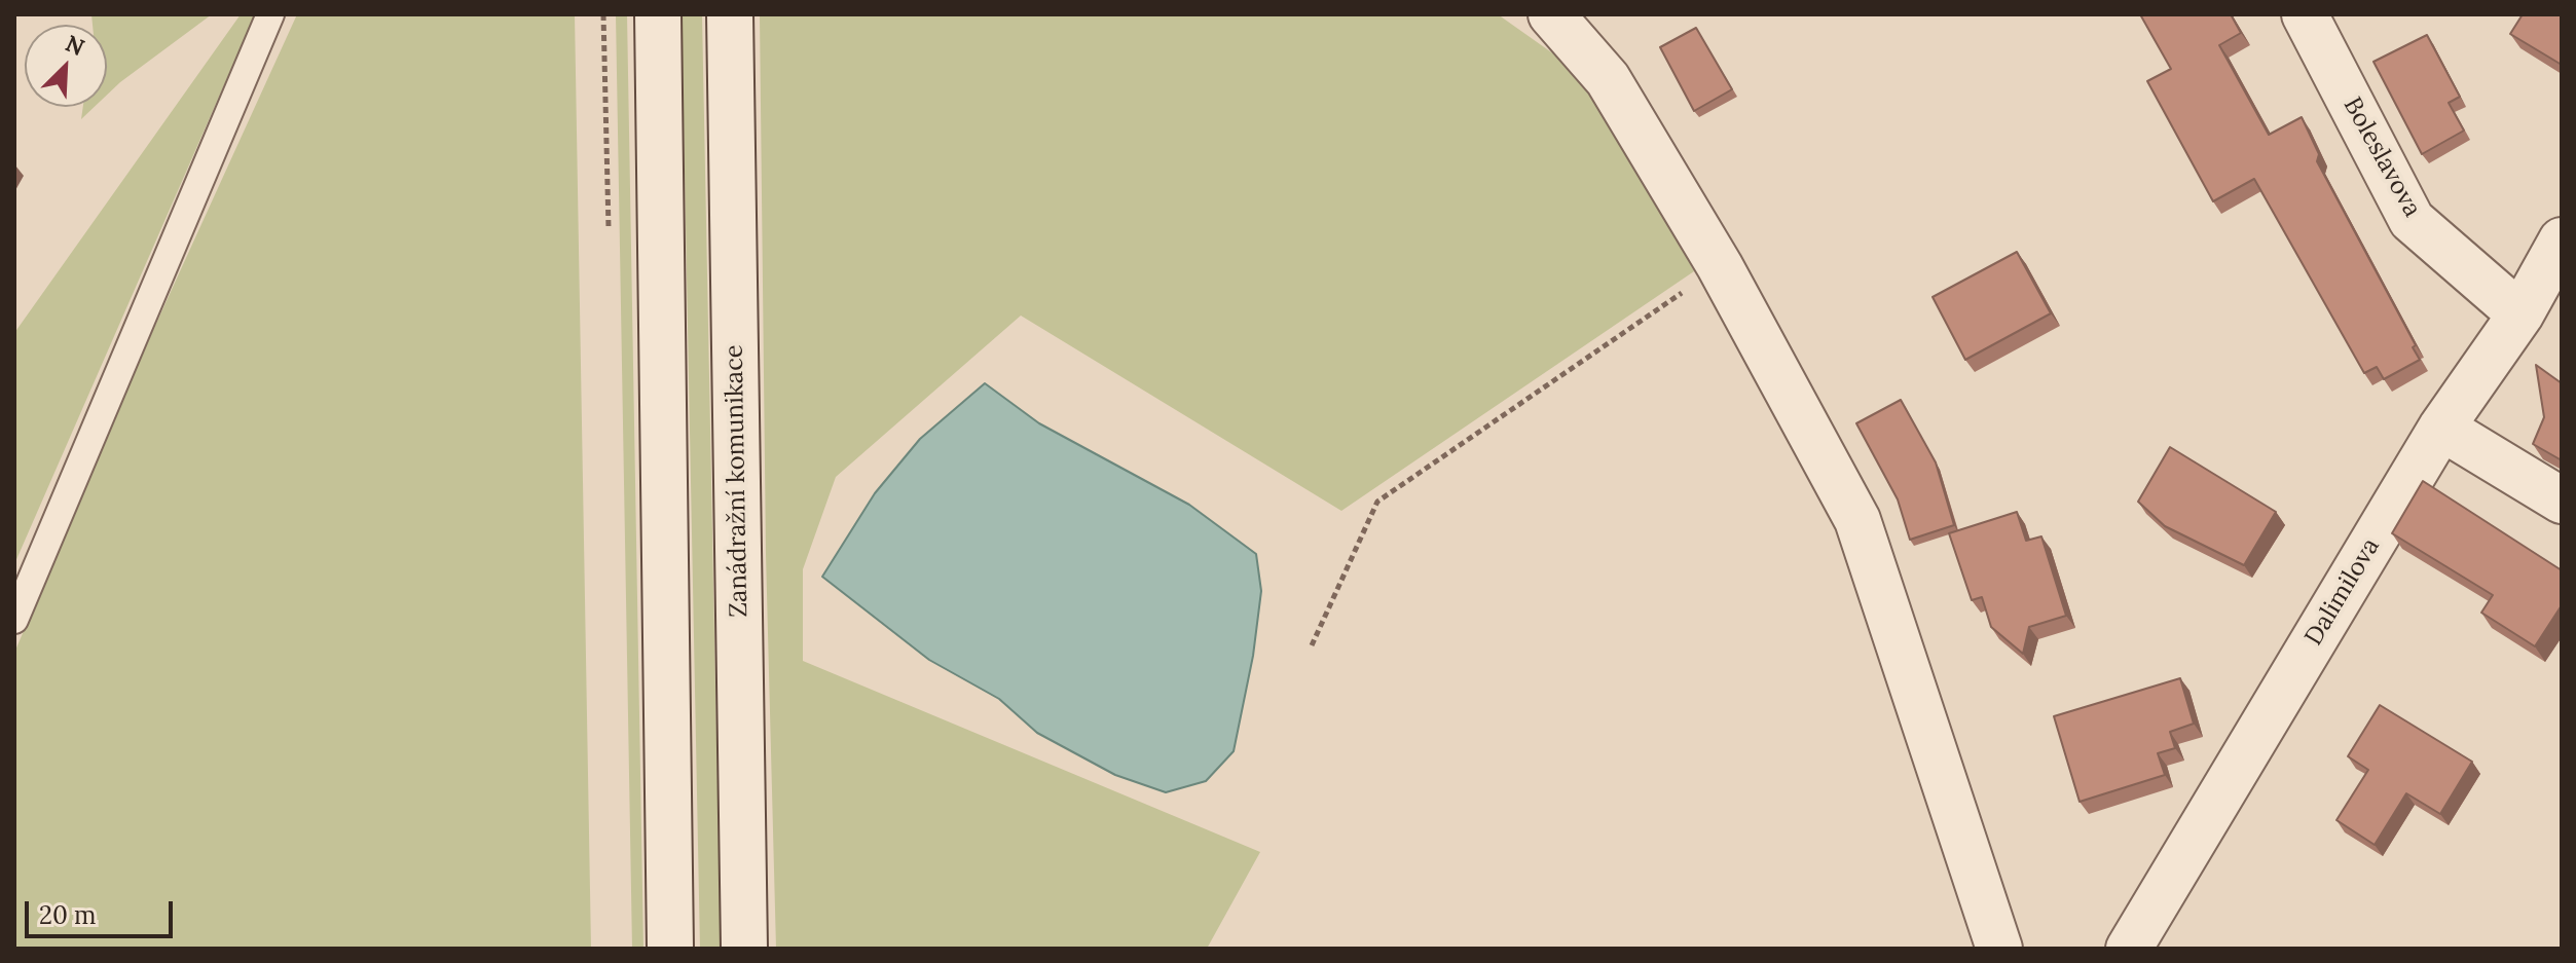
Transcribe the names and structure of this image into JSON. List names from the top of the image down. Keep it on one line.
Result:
{"streets":{"street":["Boleslavova","Zanádražní komunikace","Dalimilova"]},"crossings":[["Boleslavova","Dalimilova"]],"scale_bar":"20 m","north":"top right"}
